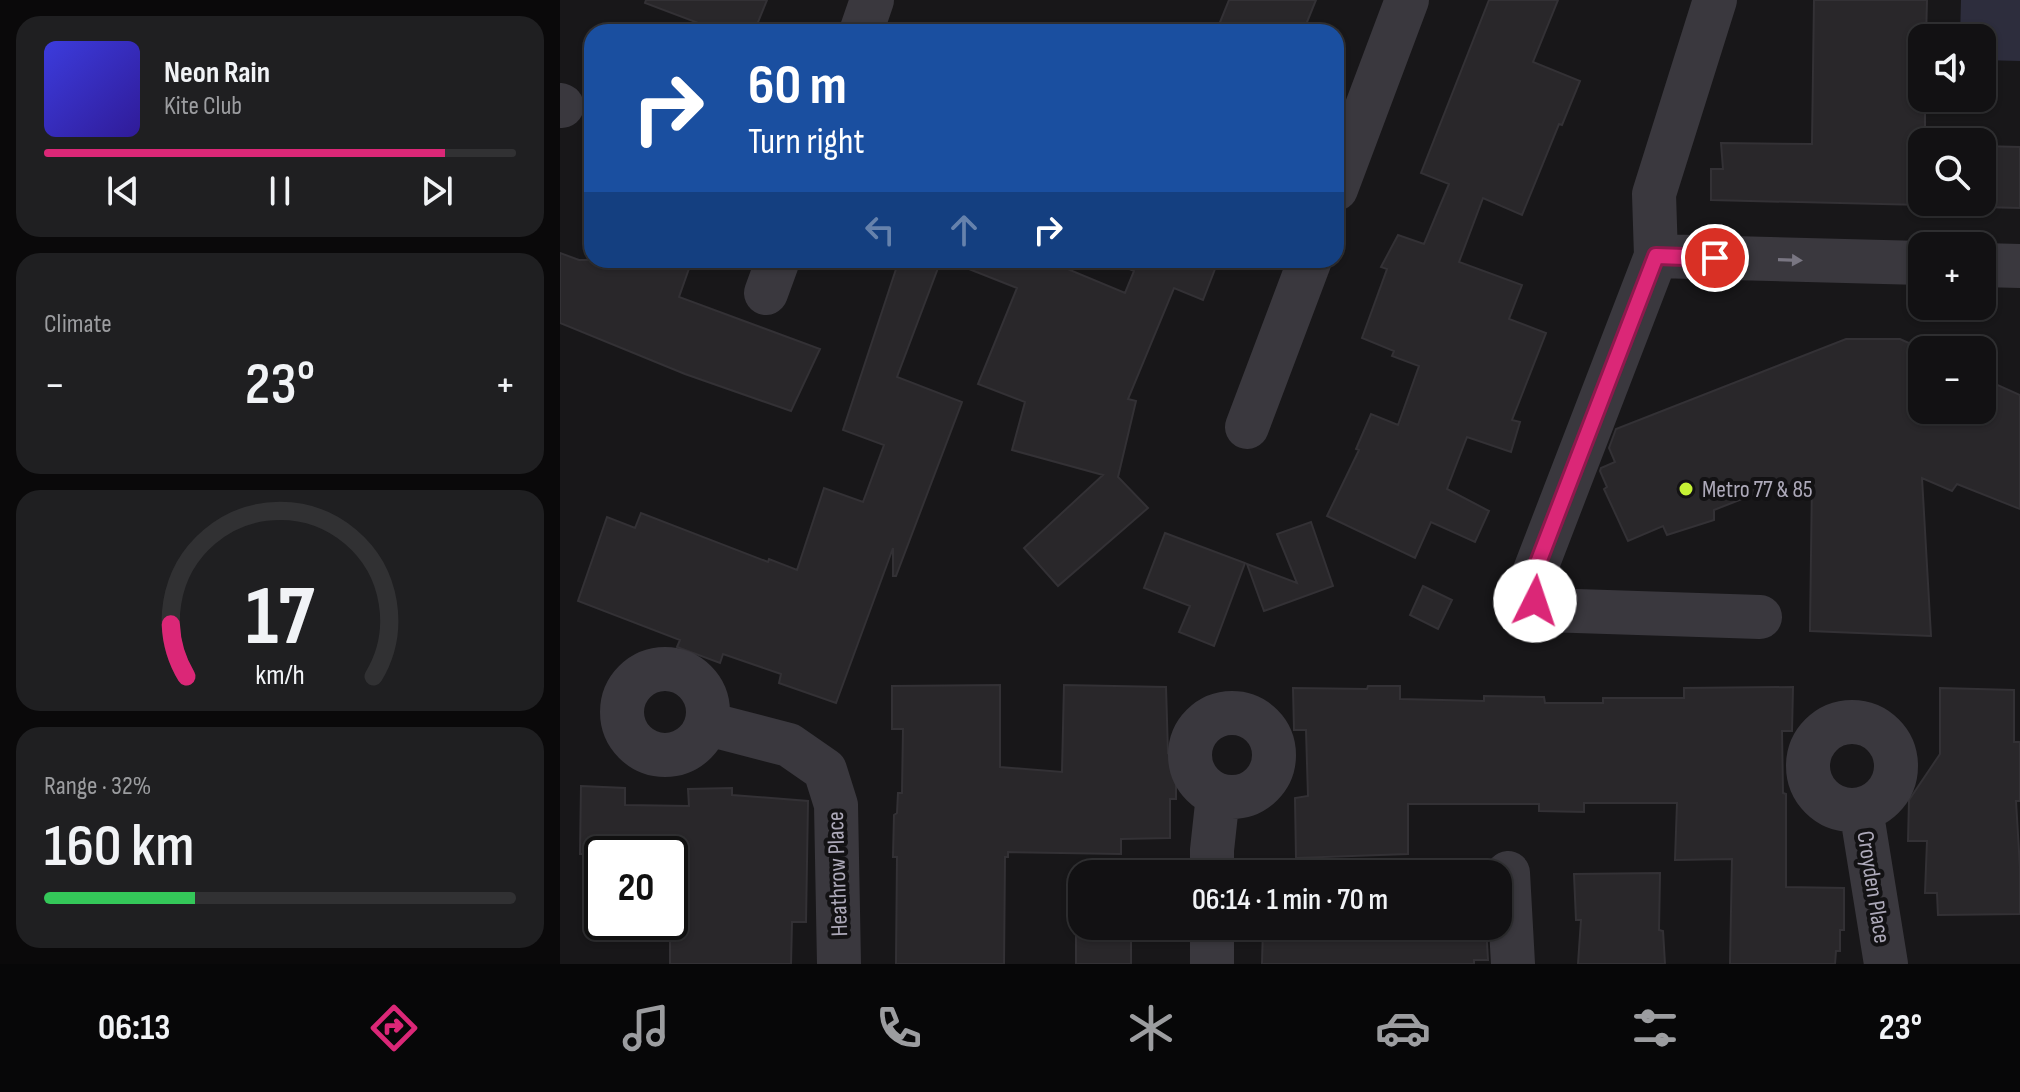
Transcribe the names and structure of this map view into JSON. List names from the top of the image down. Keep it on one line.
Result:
{"streets":{"street":["Heathrow Place","Croyden Place"]},"places":["Metro 77 & 85"],"page":{"map_buttons":["+","−"],"turn":["60 m","Turn right"],"song":["Neon Rain","Kite Club"],"tile":["Climate",["Range · 32%","160 km"]],"heat":["−","23°","+"],"limit":"20","trip":"06:14 · 1 min · 70 m","tabs":["06:13","23°"],"gauge":["17","km/h"]}}
